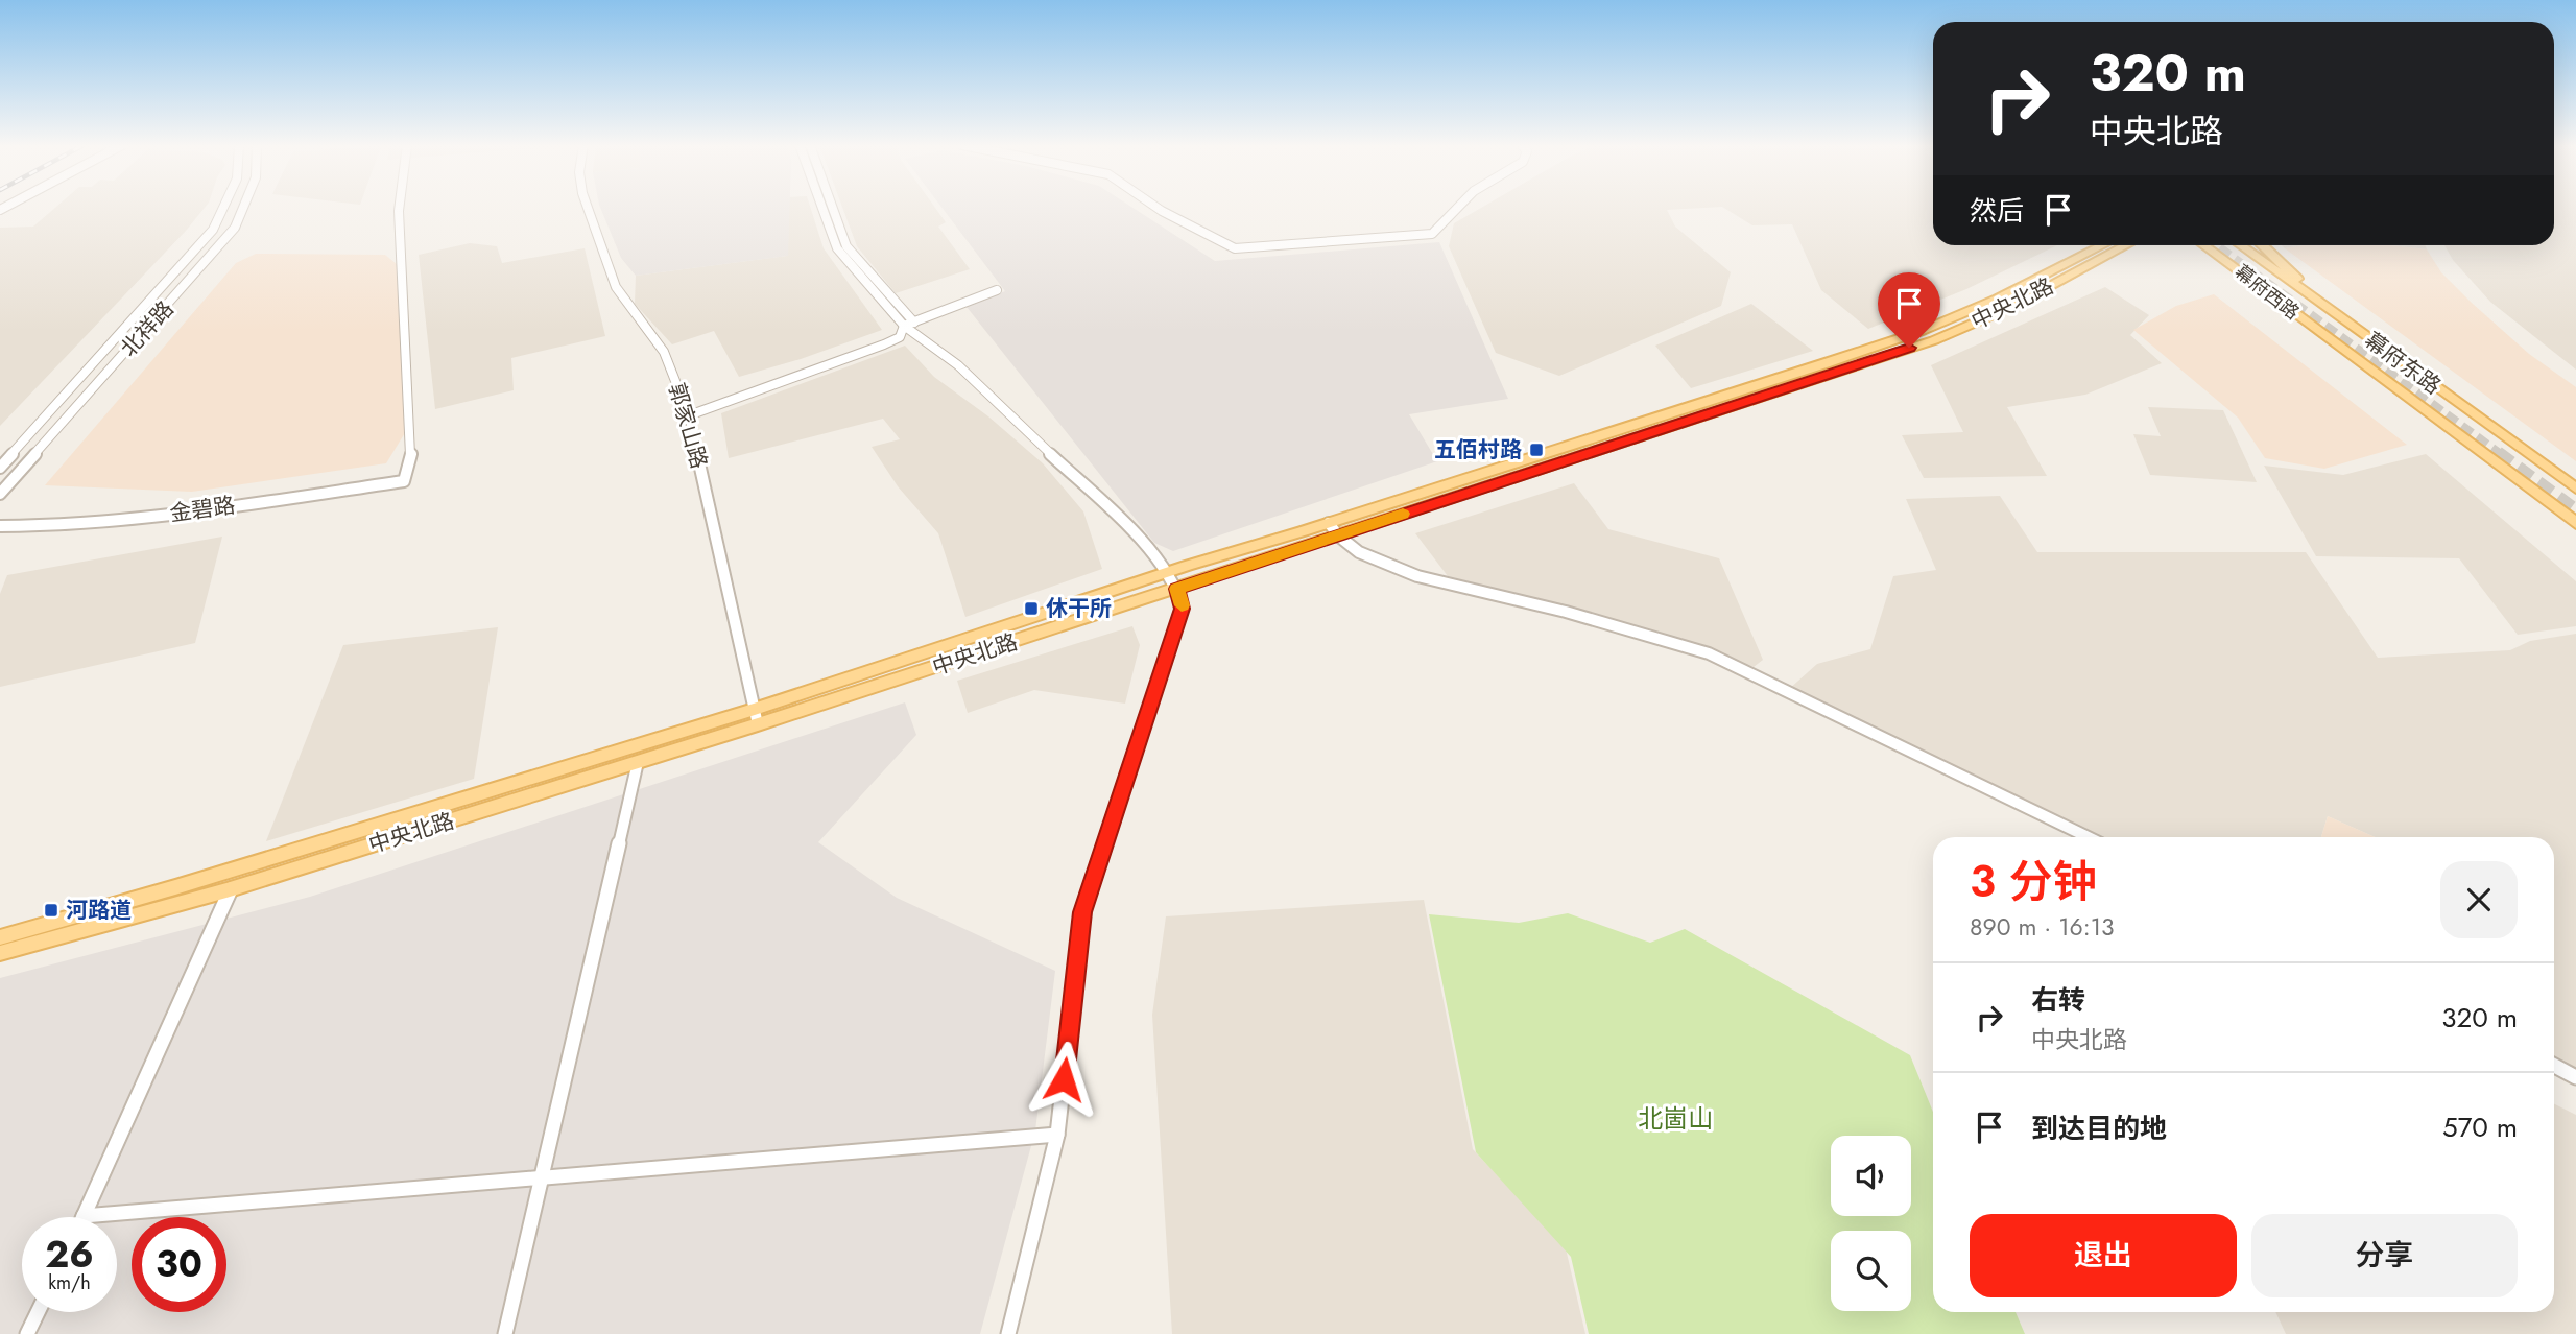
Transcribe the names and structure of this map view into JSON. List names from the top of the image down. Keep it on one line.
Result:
{"streets":{"main road":["幕府西路","中央北路","幕府东路"],"street":["北祥路","郭家山路","金碧路"]},"crossings":[["幕府西路","幕府东路"],["中央北路","郭家山路"]],"parks":["北崮山"],"places":{"transit":["五佰村路","休干所","河路道"]},"page":{"turn":["320 m","中央北路"],"then":"然后","heading":["3 分钟","890 m · 16:13"],"list":[{"name":"右转","note":"中央北路","value":"320 m"},{"name":"到达目的地","value":"570 m"}],"buttons":["退出","分享"],"speed":"26 km/h","limit":"30"}}
